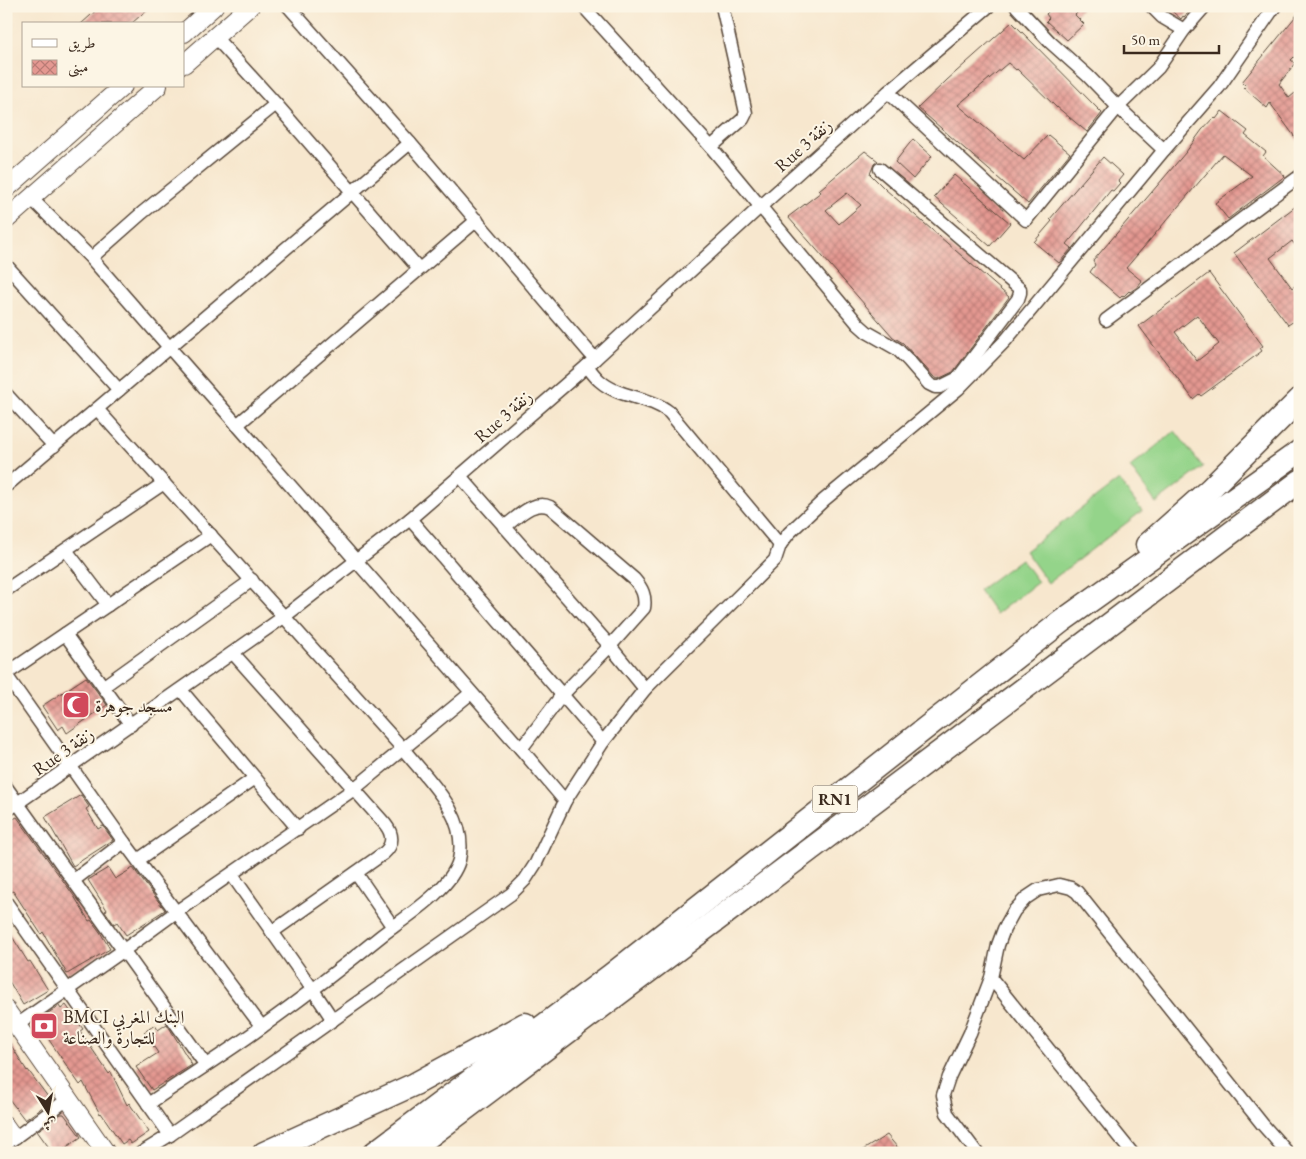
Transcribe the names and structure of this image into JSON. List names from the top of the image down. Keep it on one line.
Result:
{"streets":{"highway":["RN1"],"street":["Rue 3 زنقة"]},"places":{"mosque":["مسجد جوهرة"],"bank":["BMCI البنك المغربي للتجارة والصناعة"]},"legend":["طريق","مبنى"],"scale_bar":"50 m","north":"bottom"}
